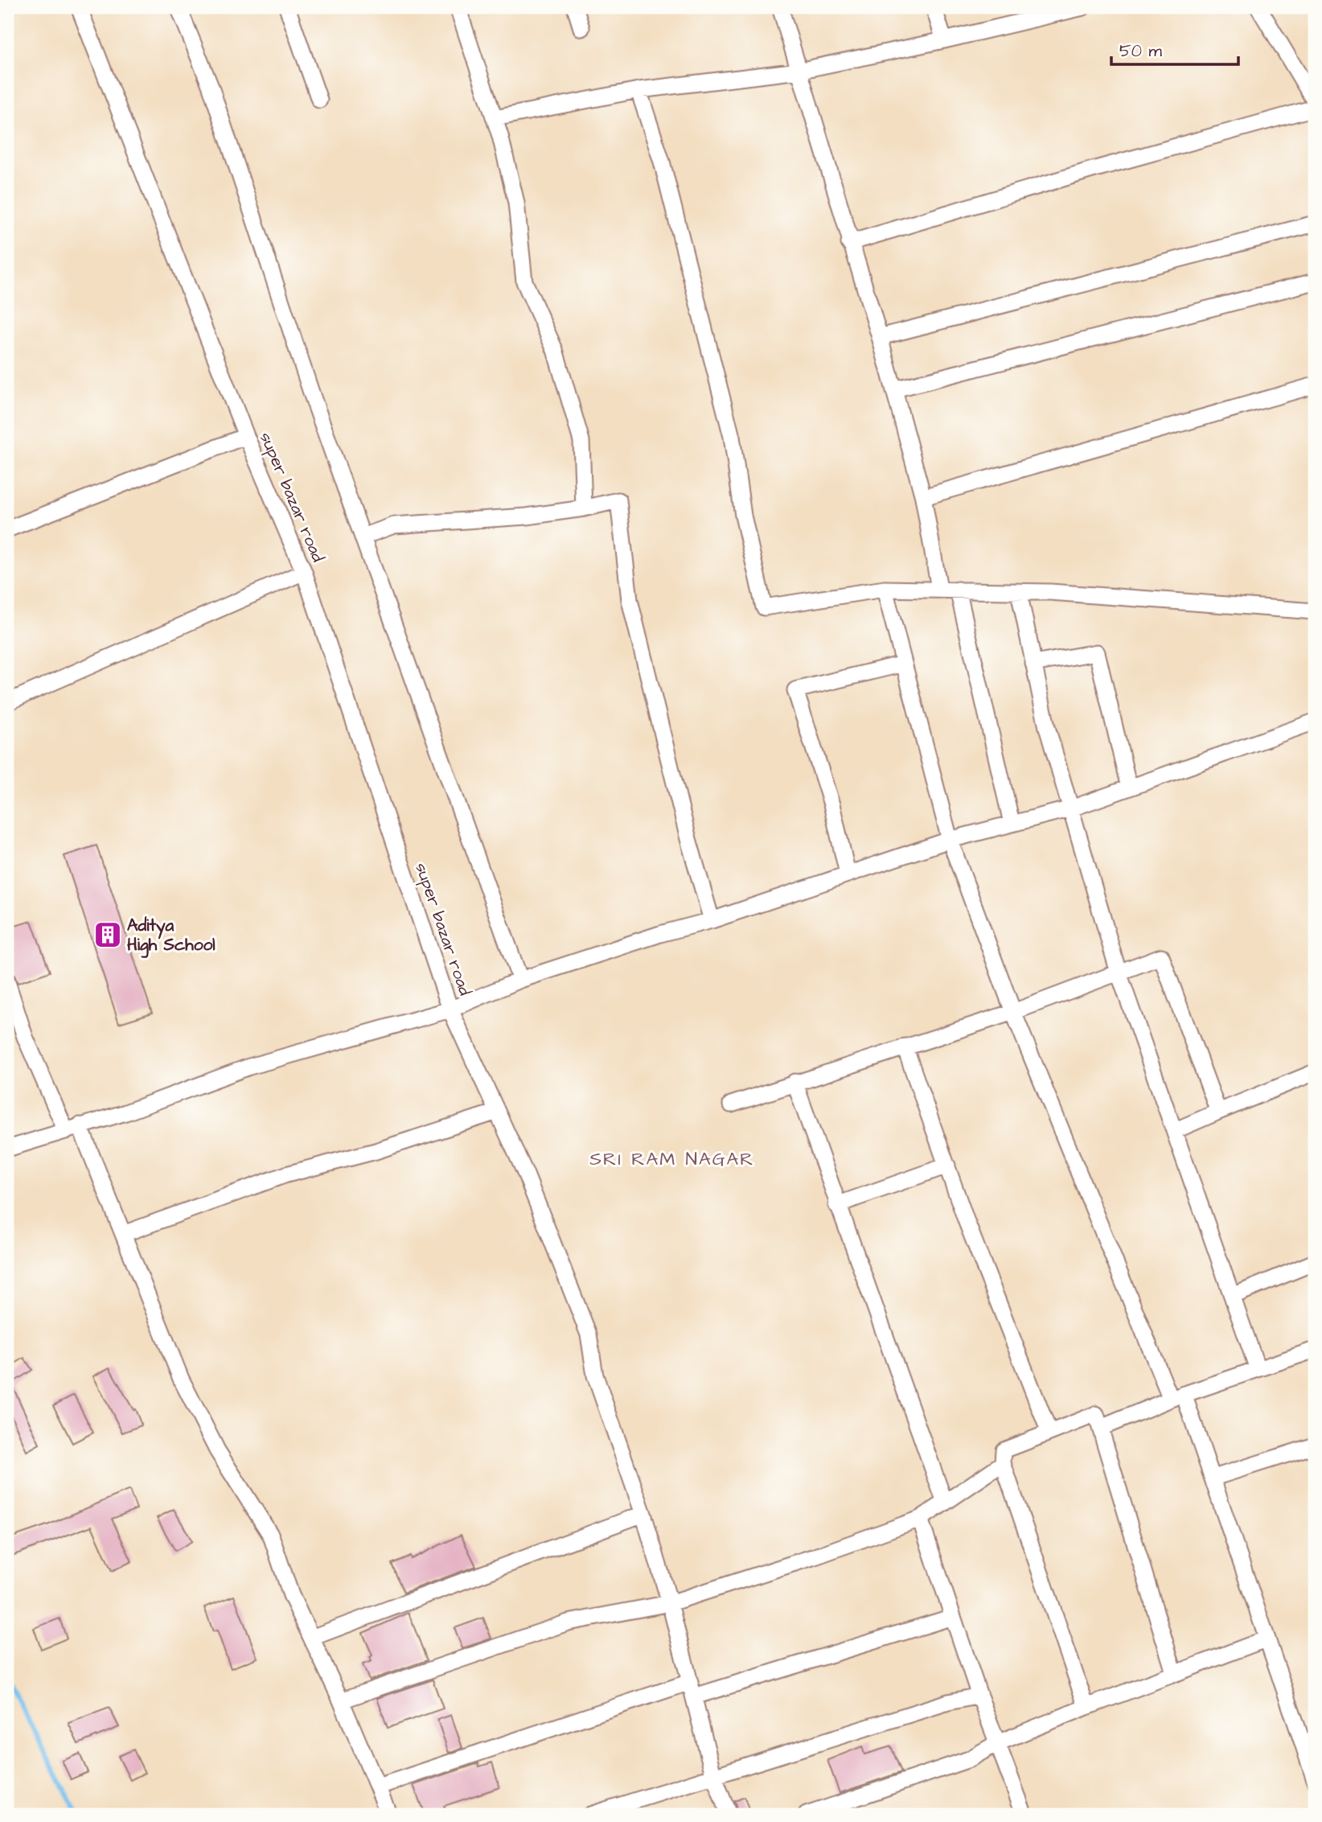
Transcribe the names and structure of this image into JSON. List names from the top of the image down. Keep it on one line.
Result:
{"streets":{"street":["super bazar road"]},"districts":["SRI RAM NAGAR"],"places":{"building":["Aditya High School"]},"scale_bar":"50 m"}
